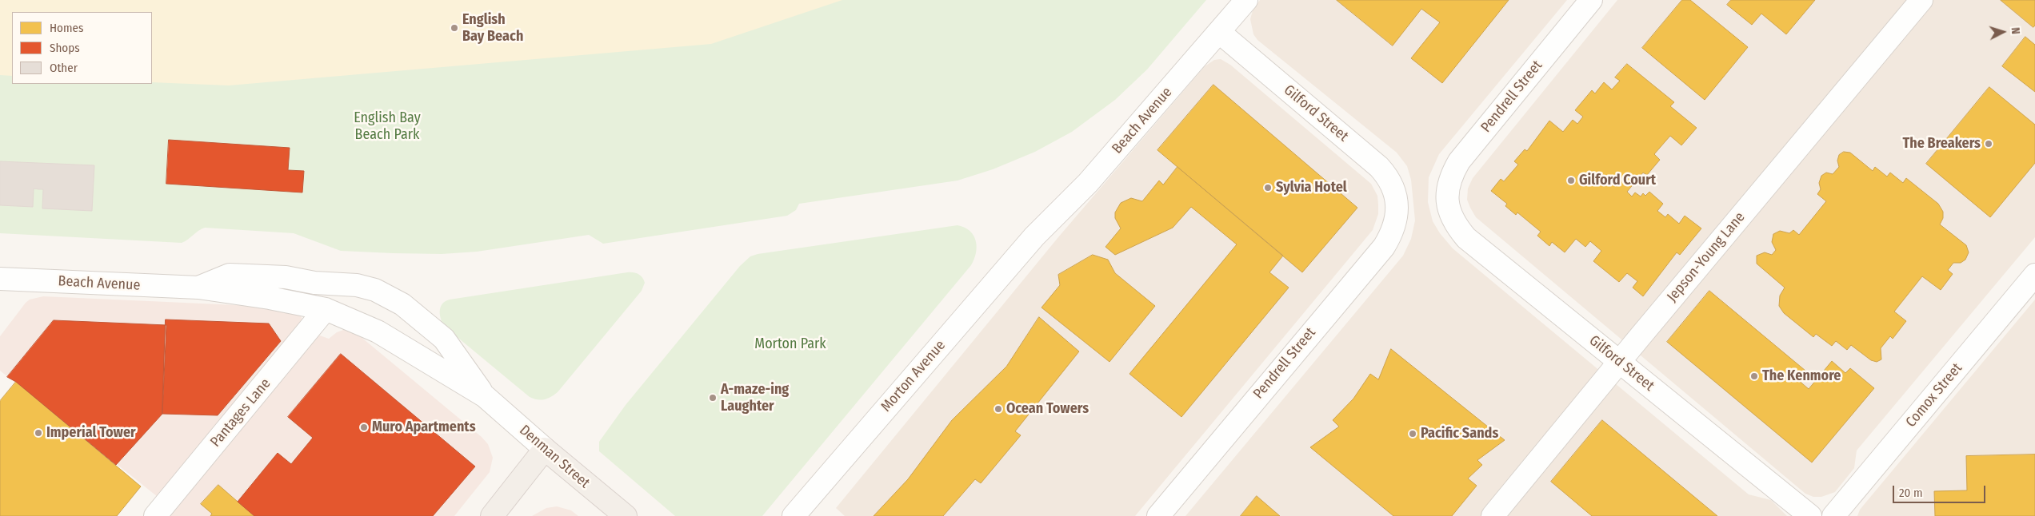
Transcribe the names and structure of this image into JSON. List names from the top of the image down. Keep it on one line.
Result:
{"streets":{"main road":["Denman Street"],"street":["Pendrell Street","Gilford Street","Beach Avenue","Jepson-Young Lane","Morton Avenue","Comox Street","Pantages Lane"]},"crossings":[["Pendrell Street","Gilford Street"],["Gilford Street","Beach Avenue"],["Gilford Street","Jepson-Young Lane"],["Beach Avenue","Morton Avenue"],["Beach Avenue","Pantages Lane"],["Beach Avenue","Denman Street"],["Pantages Lane","Denman Street"]],"parks":["English Bay Beach Park","Morton Park"],"places":["English Bay Beach","The Breakers","Gilford Court","Sylvia Hotel","The Kenmore","A-maze-ing Laughter","Ocean Towers","Muro Apartments","Imperial Tower","Pacific Sands"],"legend":["Homes","Shops","Other"],"scale_bar":"20 m","north":"right"}
